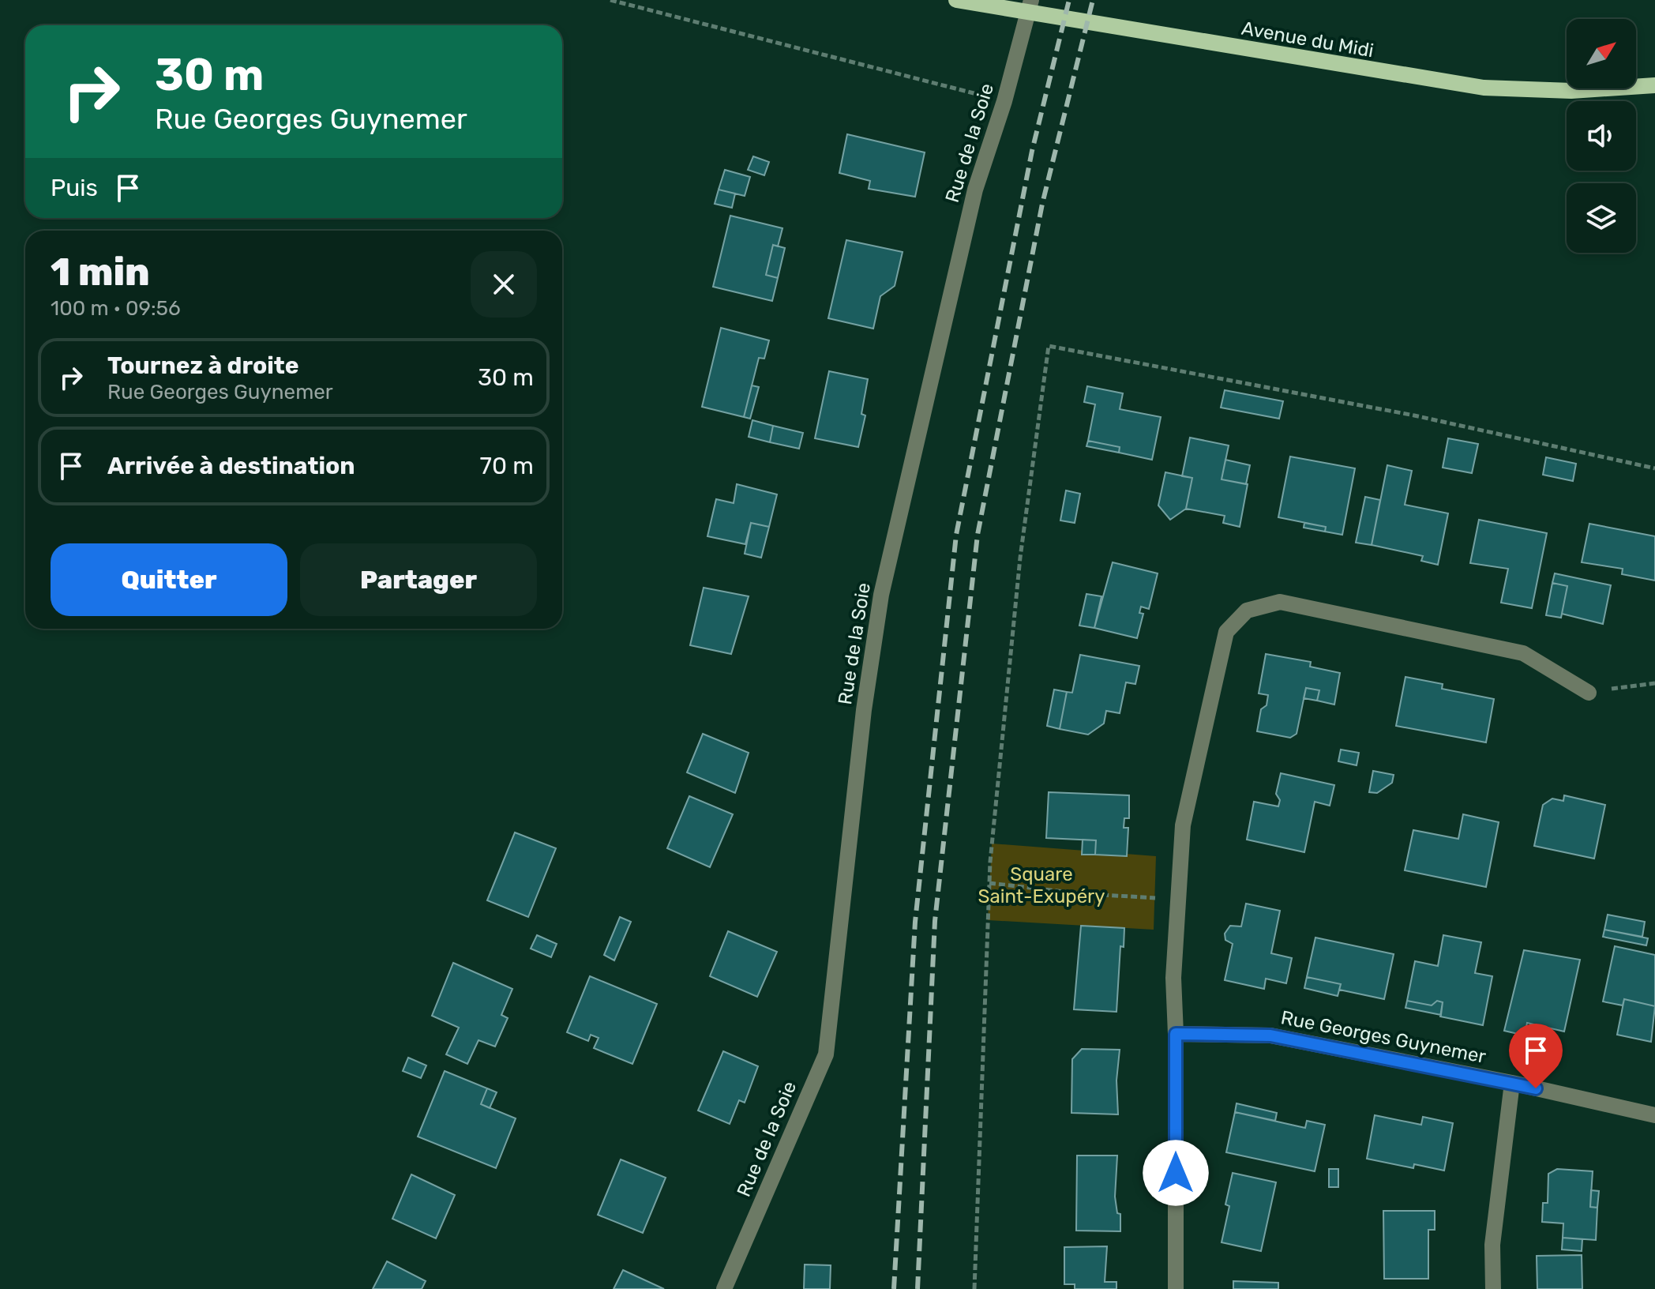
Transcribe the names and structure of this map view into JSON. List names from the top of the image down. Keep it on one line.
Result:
{"streets":{"main road":["Avenue du Midi"],"street":["Rue de la Soie","Rue Georges Guynemer"]},"parks":["Square Saint-Exupéry"],"north":"top right","page":{"turn":["30 m","Rue Georges Guynemer"],"then":"Puis","heading":["1 min","100 m · 09:56"],"list":[{"name":"Tournez à droite","note":"Rue Georges Guynemer","value":"30 m"},{"name":"Arrivée à destination","value":"70 m"}],"buttons":["Quitter","Partager"]}}
